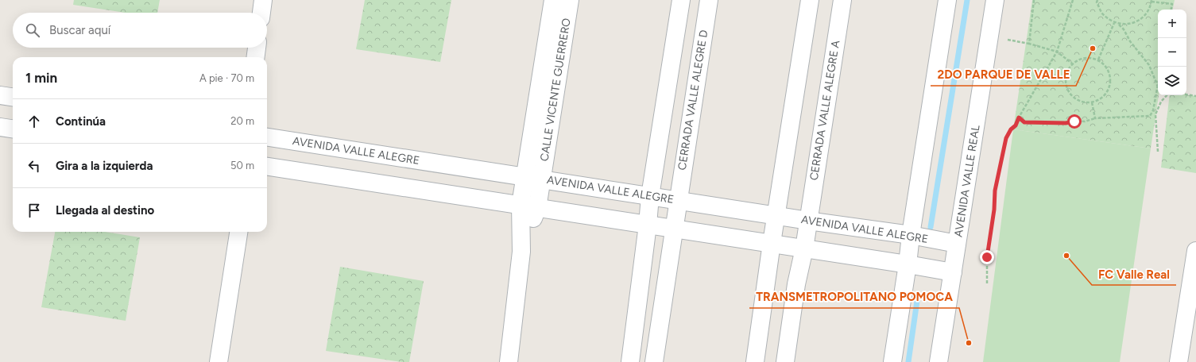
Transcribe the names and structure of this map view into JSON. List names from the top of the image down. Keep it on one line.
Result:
{"streets":{"street":["CALLE VICENTE GUERRERO","CERRADA VALLE ALEGRE D","CERRADA VALLE ALEGRE A","AVENIDA VALLE ALEGRE","AVENIDA VALLE REAL"]},"crossings":[["CALLE VICENTE GUERRERO","AVENIDA VALLE ALEGRE"],["CERRADA VALLE ALEGRE D","AVENIDA VALLE ALEGRE"],["CERRADA VALLE ALEGRE A","AVENIDA VALLE ALEGRE"],["AVENIDA VALLE ALEGRE","AVENIDA VALLE REAL"]],"places":["2DO PARQUE DE VALLE","FC Valle Real","TRANSMETROPOLITANO POMOCA"],"page":{"map_buttons":["+","−"],"search":"Buscar aquí","heading":["1 min","A pie · 70 m"],"list":[["Continúa","20 m"],["Gira a la izquierda","50 m"],"Llegada al destino"]}}
